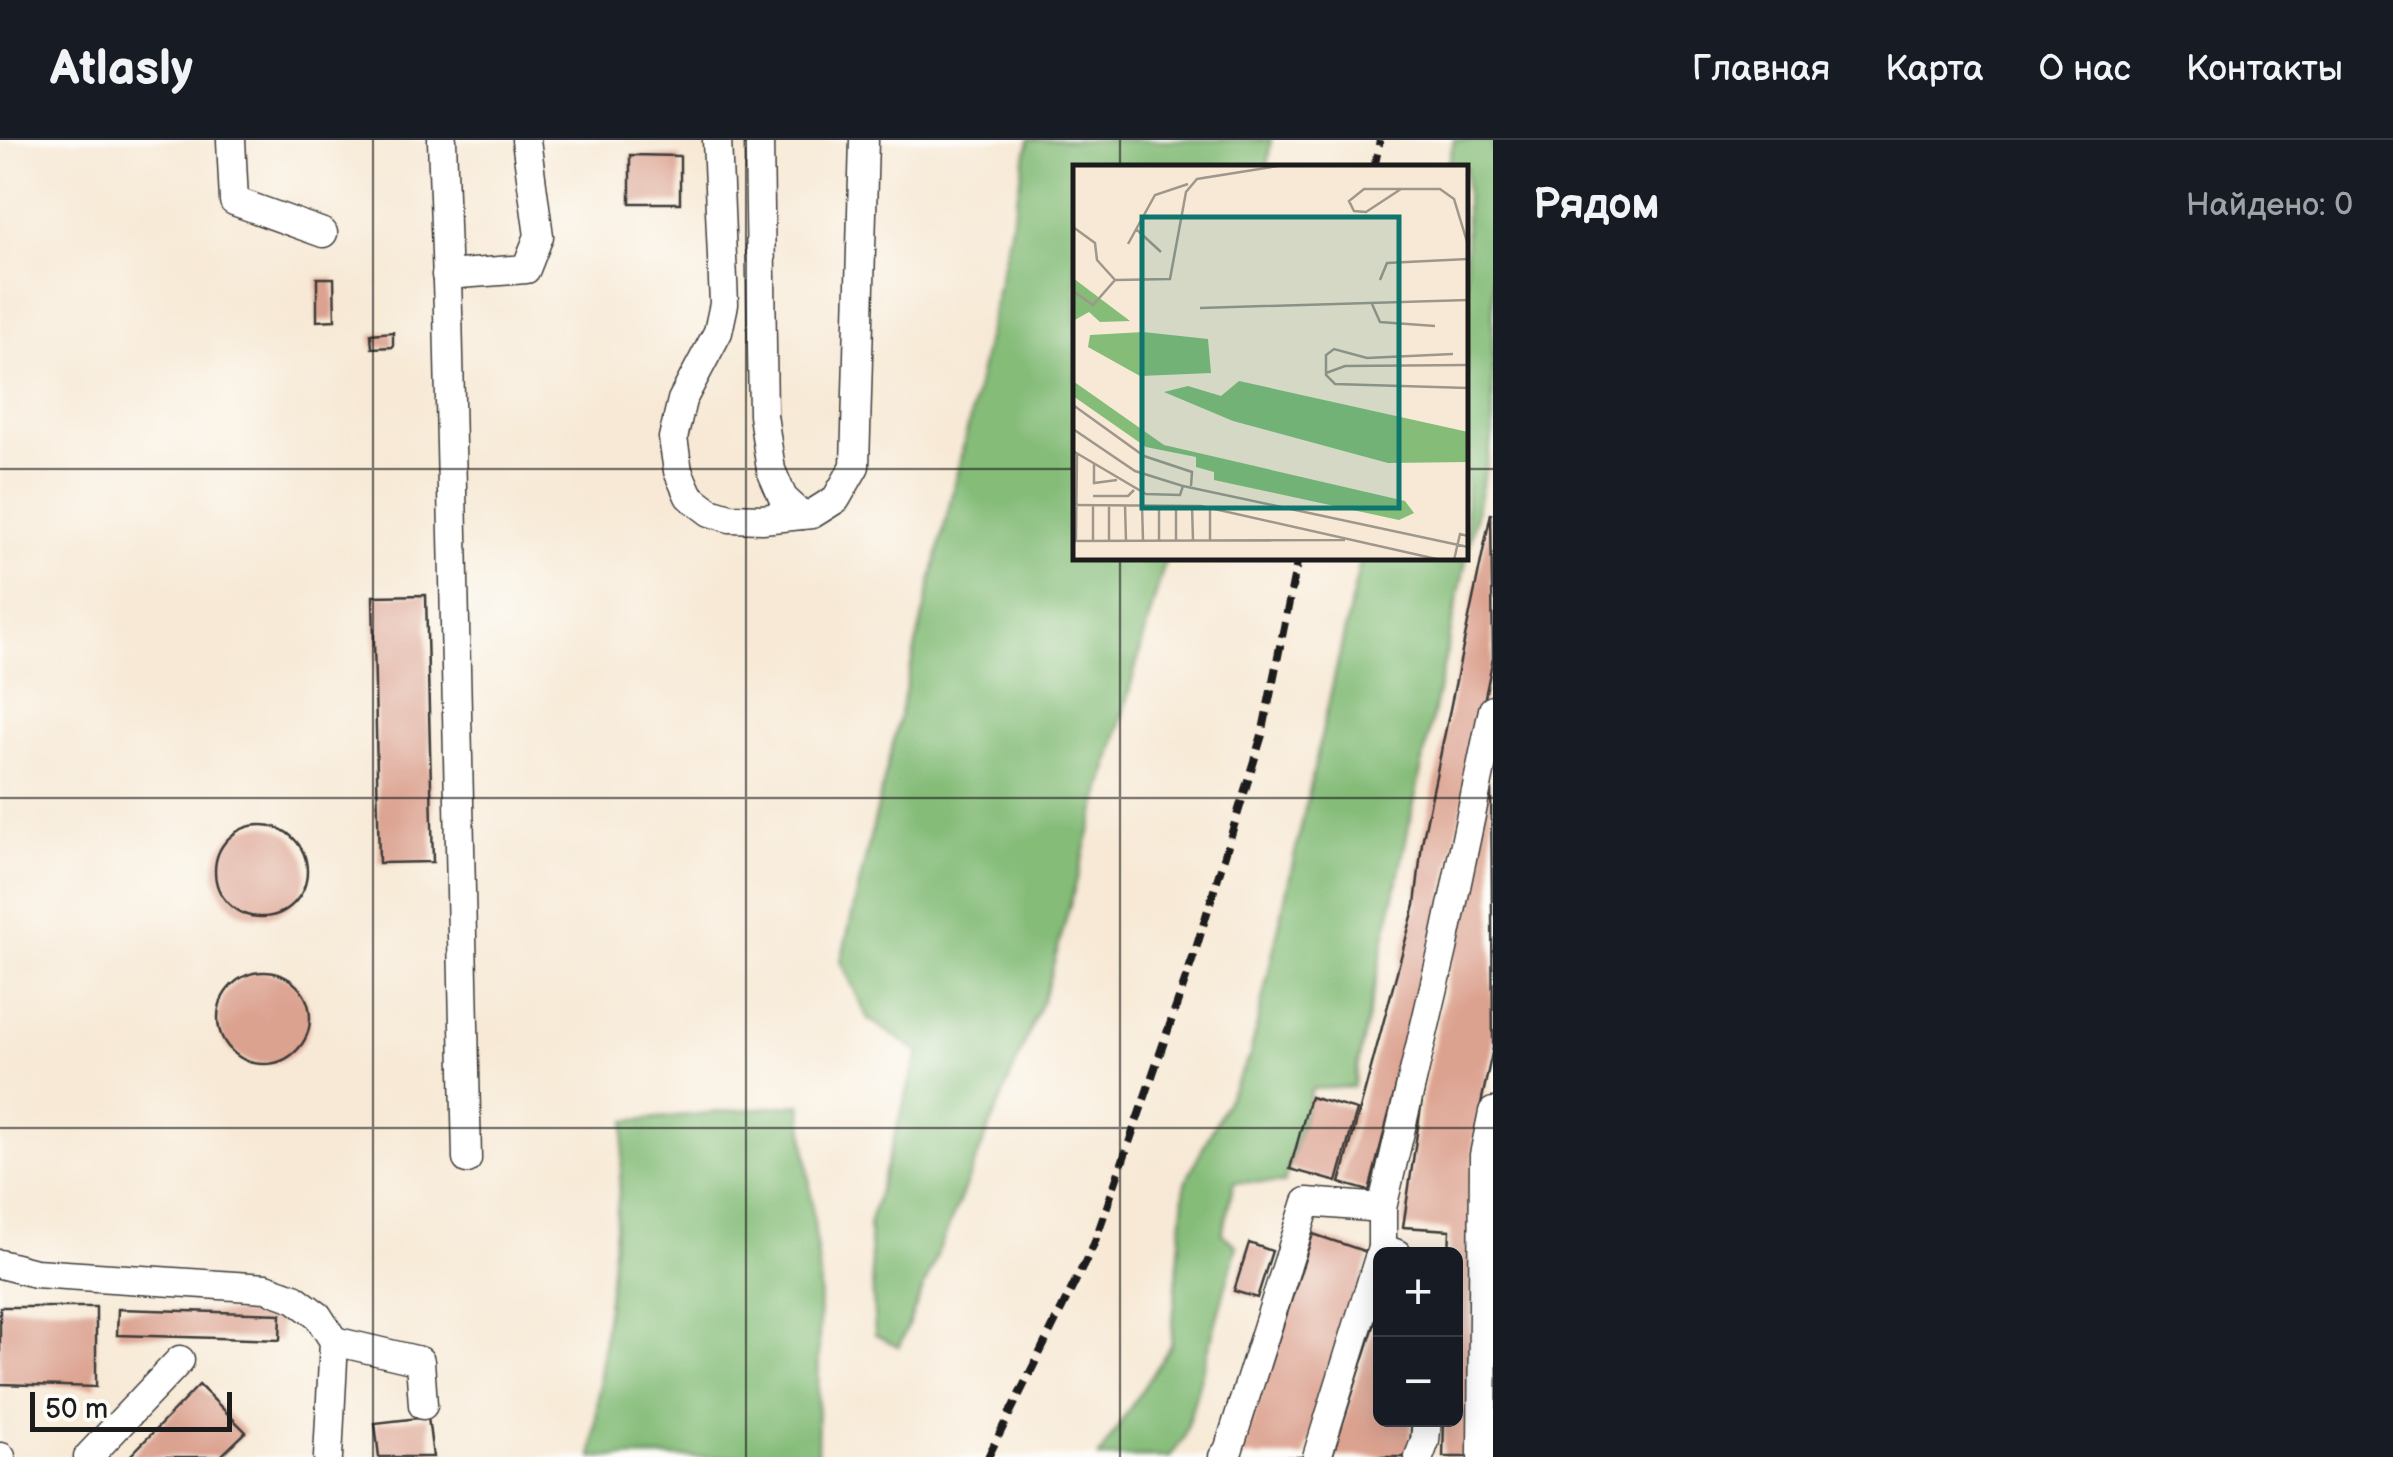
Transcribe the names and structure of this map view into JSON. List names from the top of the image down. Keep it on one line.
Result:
{"scale_bar":"50 m","page":{"header":"Atlasly","nav":["Главная","Карта","О нас","Контакты"],"heading":["Рядом","Найдено: 0"],"map_buttons":["+","−"],"scale":"50 m"}}
